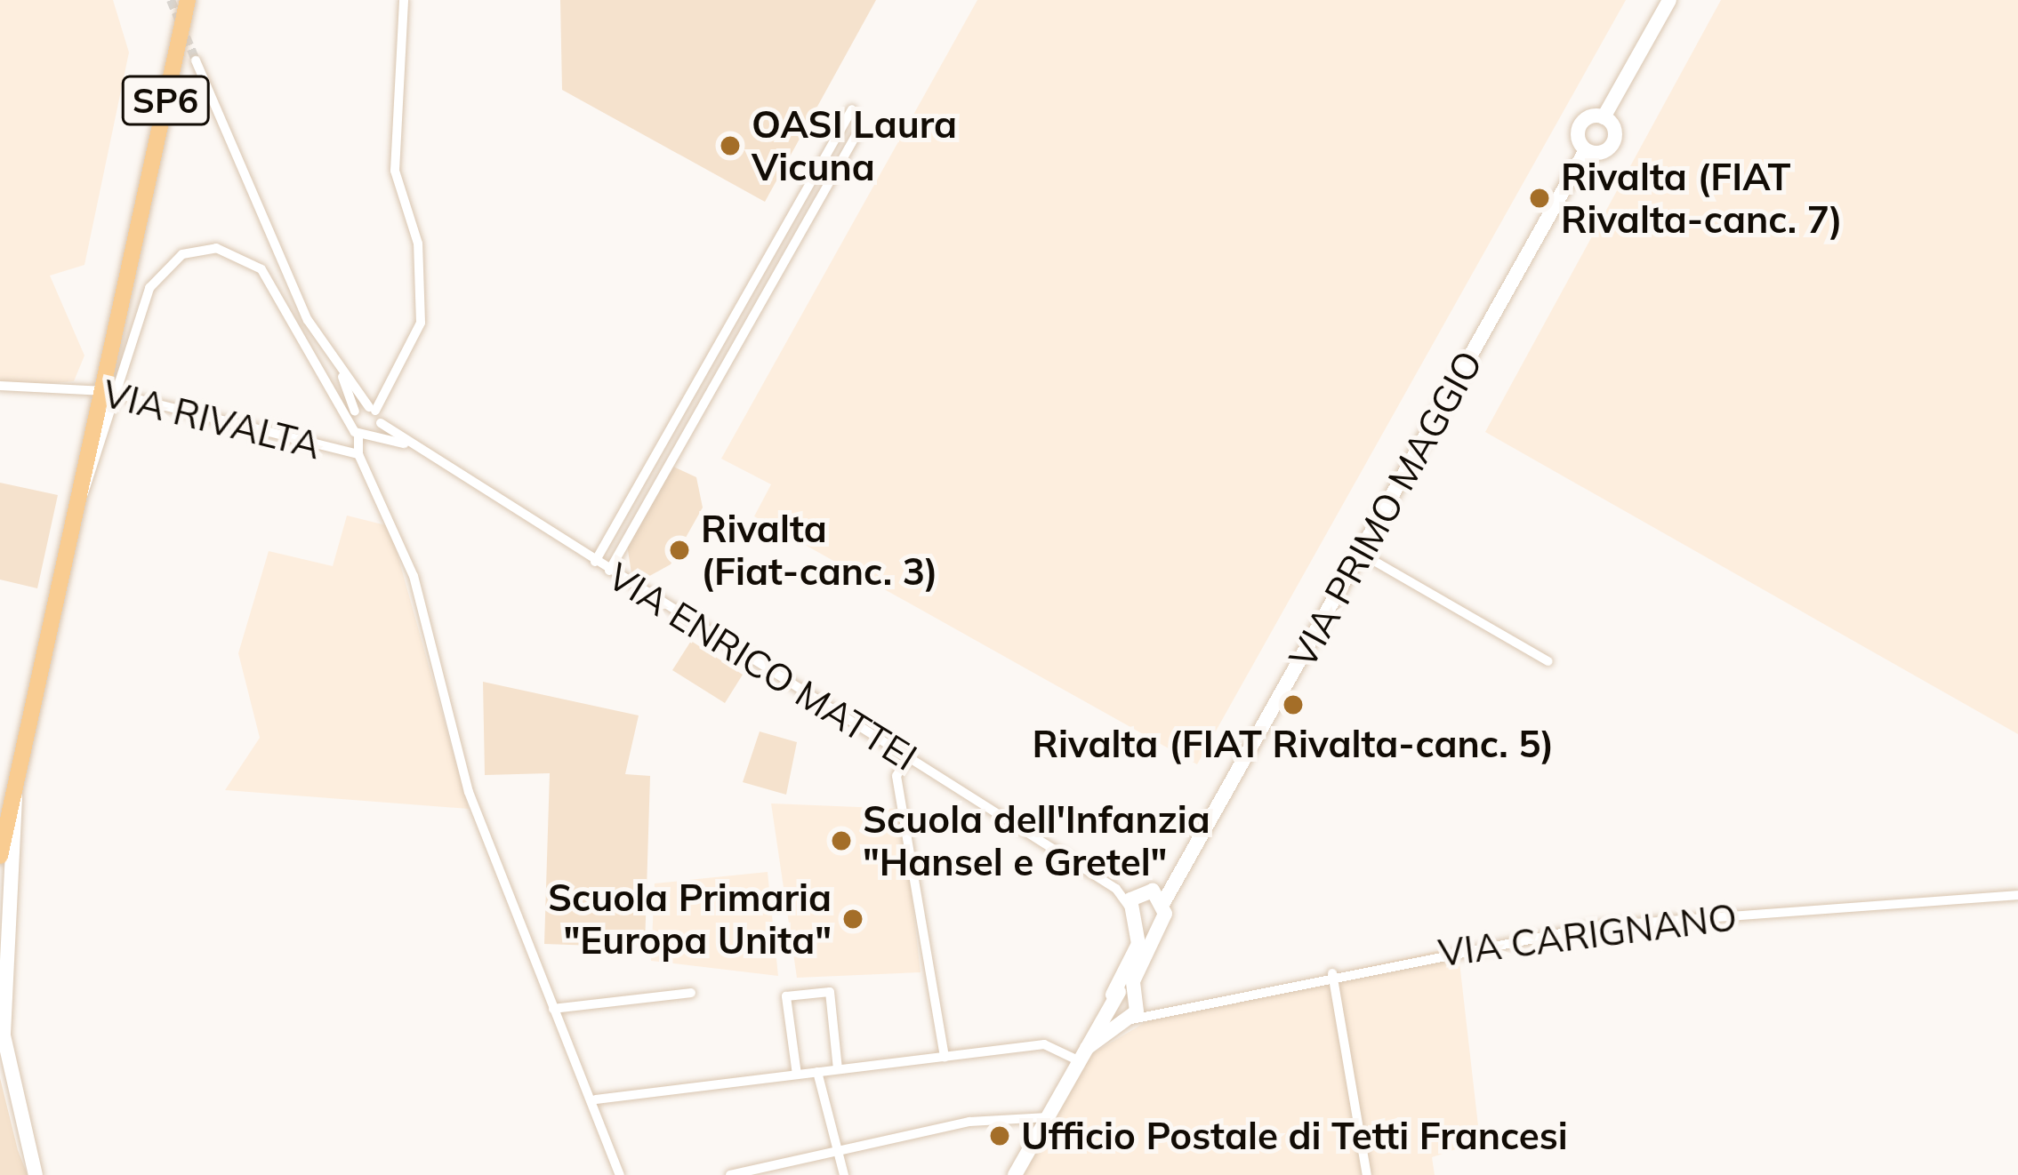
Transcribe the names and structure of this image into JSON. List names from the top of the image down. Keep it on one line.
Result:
{"streets":{"main road":["SP6","VIA PRIMO MAGGIO"],"street":["VIA RIVALTA","VIA ENRICO MATTEI","VIA CARIGNANO"]},"crossings":[["SP6","VIA RIVALTA"],["VIA PRIMO MAGGIO","VIA ENRICO MATTEI"]],"places":["OASI Laura Vicuna","Rivalta (FIAT Rivalta-canc. 7)","Rivalta (Fiat-canc. 3)","Rivalta (FIAT Rivalta-canc. 5)","Scuola dell'Infanzia \"Hansel e Gretel\"","Scuola Primaria \"Europa Unita\"","Ufficio Postale di Tetti Francesi"]}
